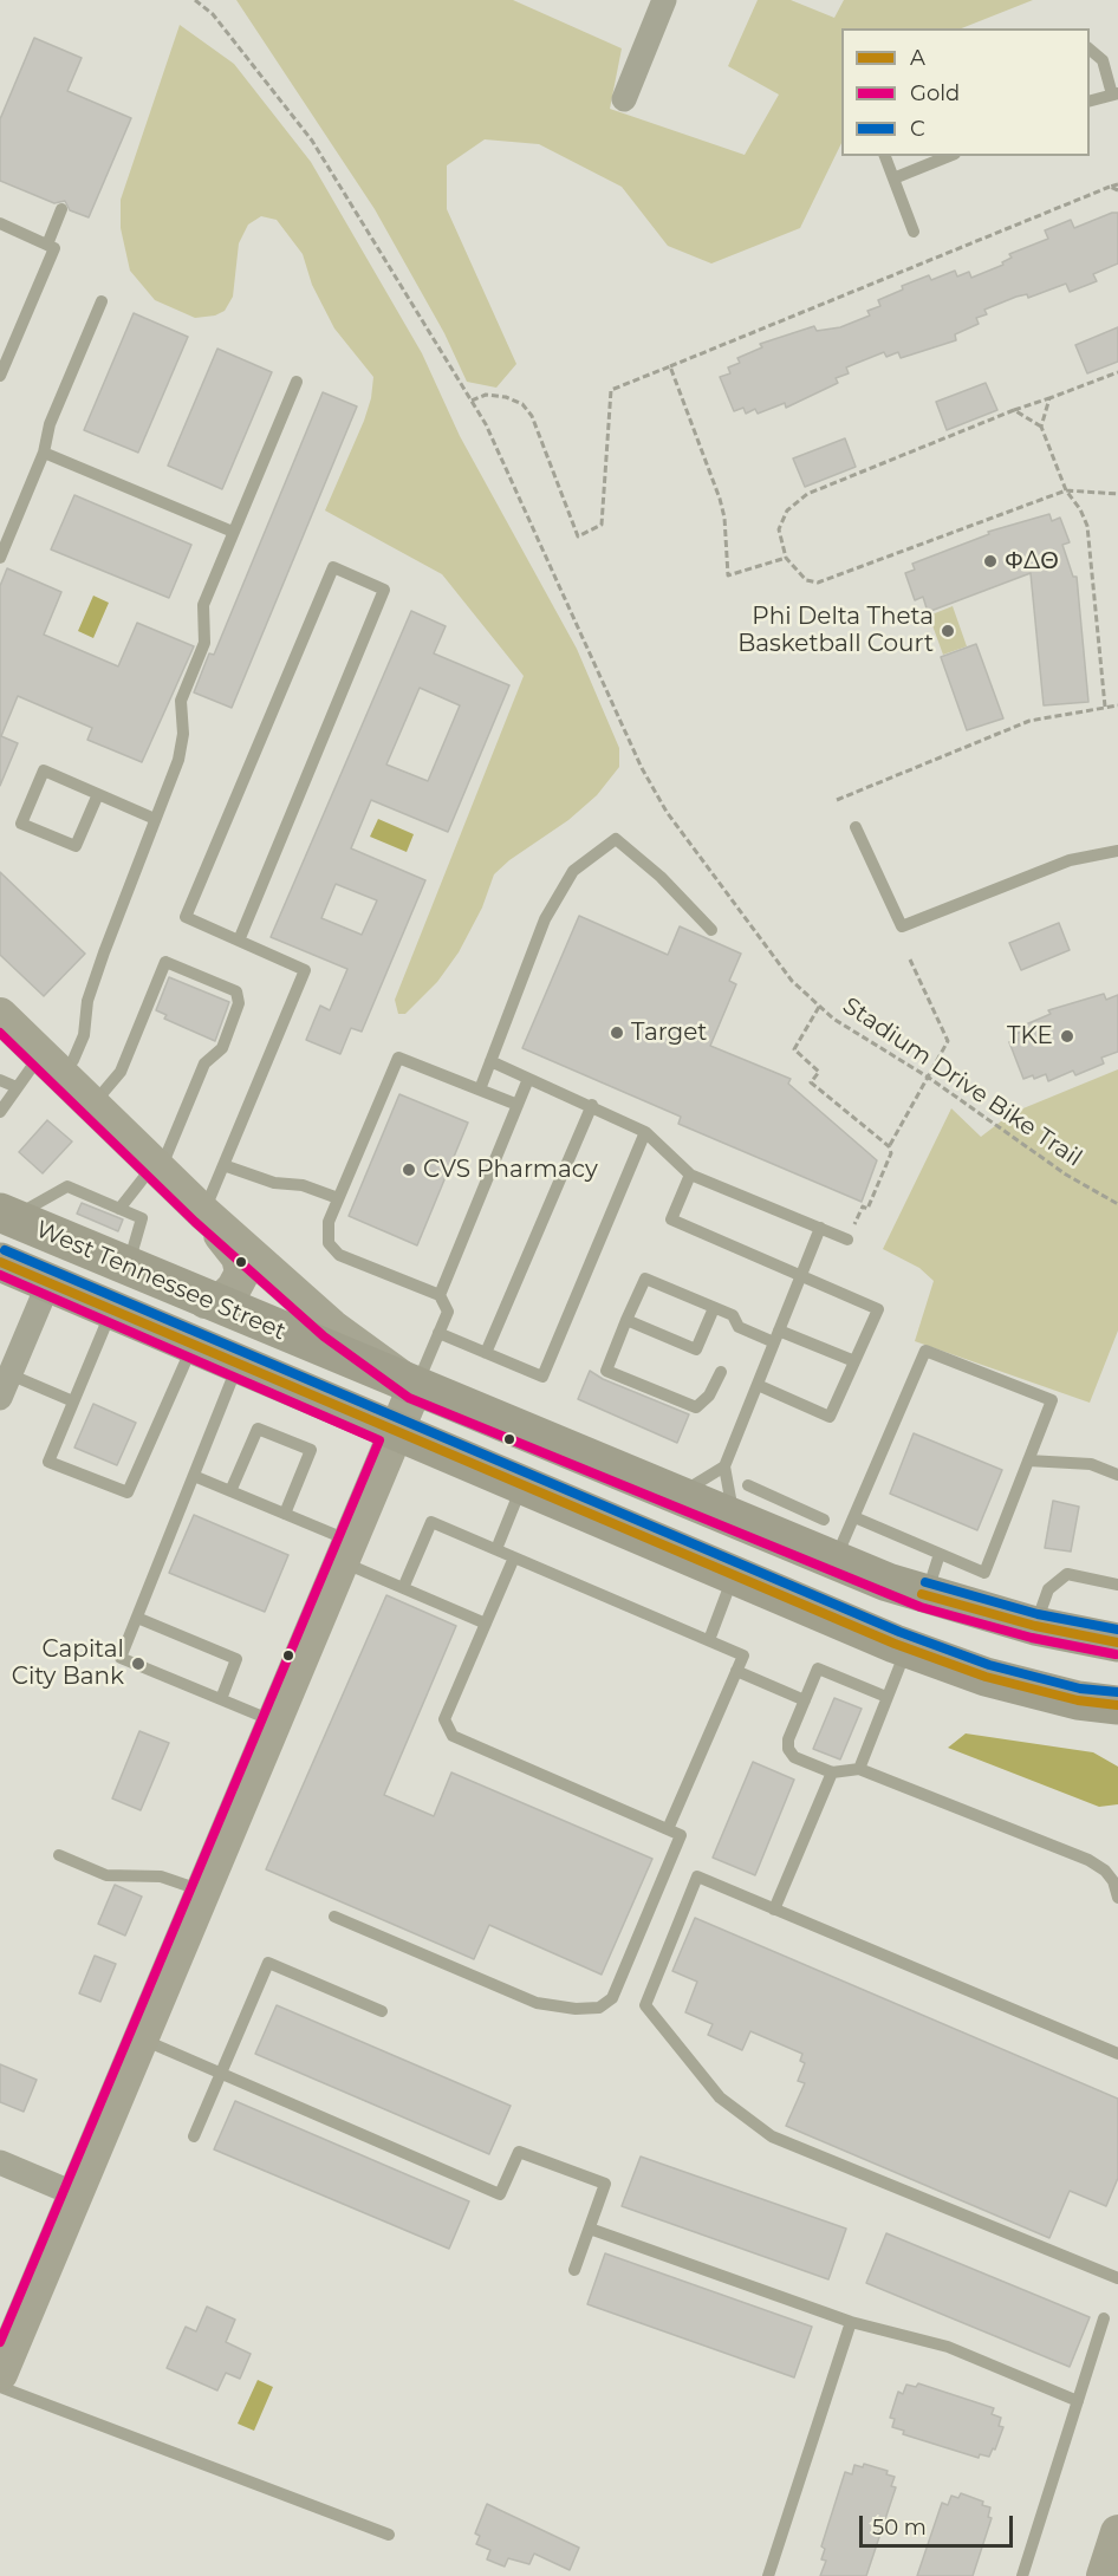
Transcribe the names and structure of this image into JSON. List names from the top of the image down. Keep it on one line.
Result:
{"streets":{"main road":["West Tennessee Street"],"path":["Stadium Drive Bike Trail"]},"places":["ΦΔΘ","Phi Delta Theta Basketball Court","Target","TKE","CVS Pharmacy","Capital City Bank"],"lines":["transit line Gold","transit line C","transit line A"],"legend":["A","Gold","C"],"scale_bar":"50 m"}
